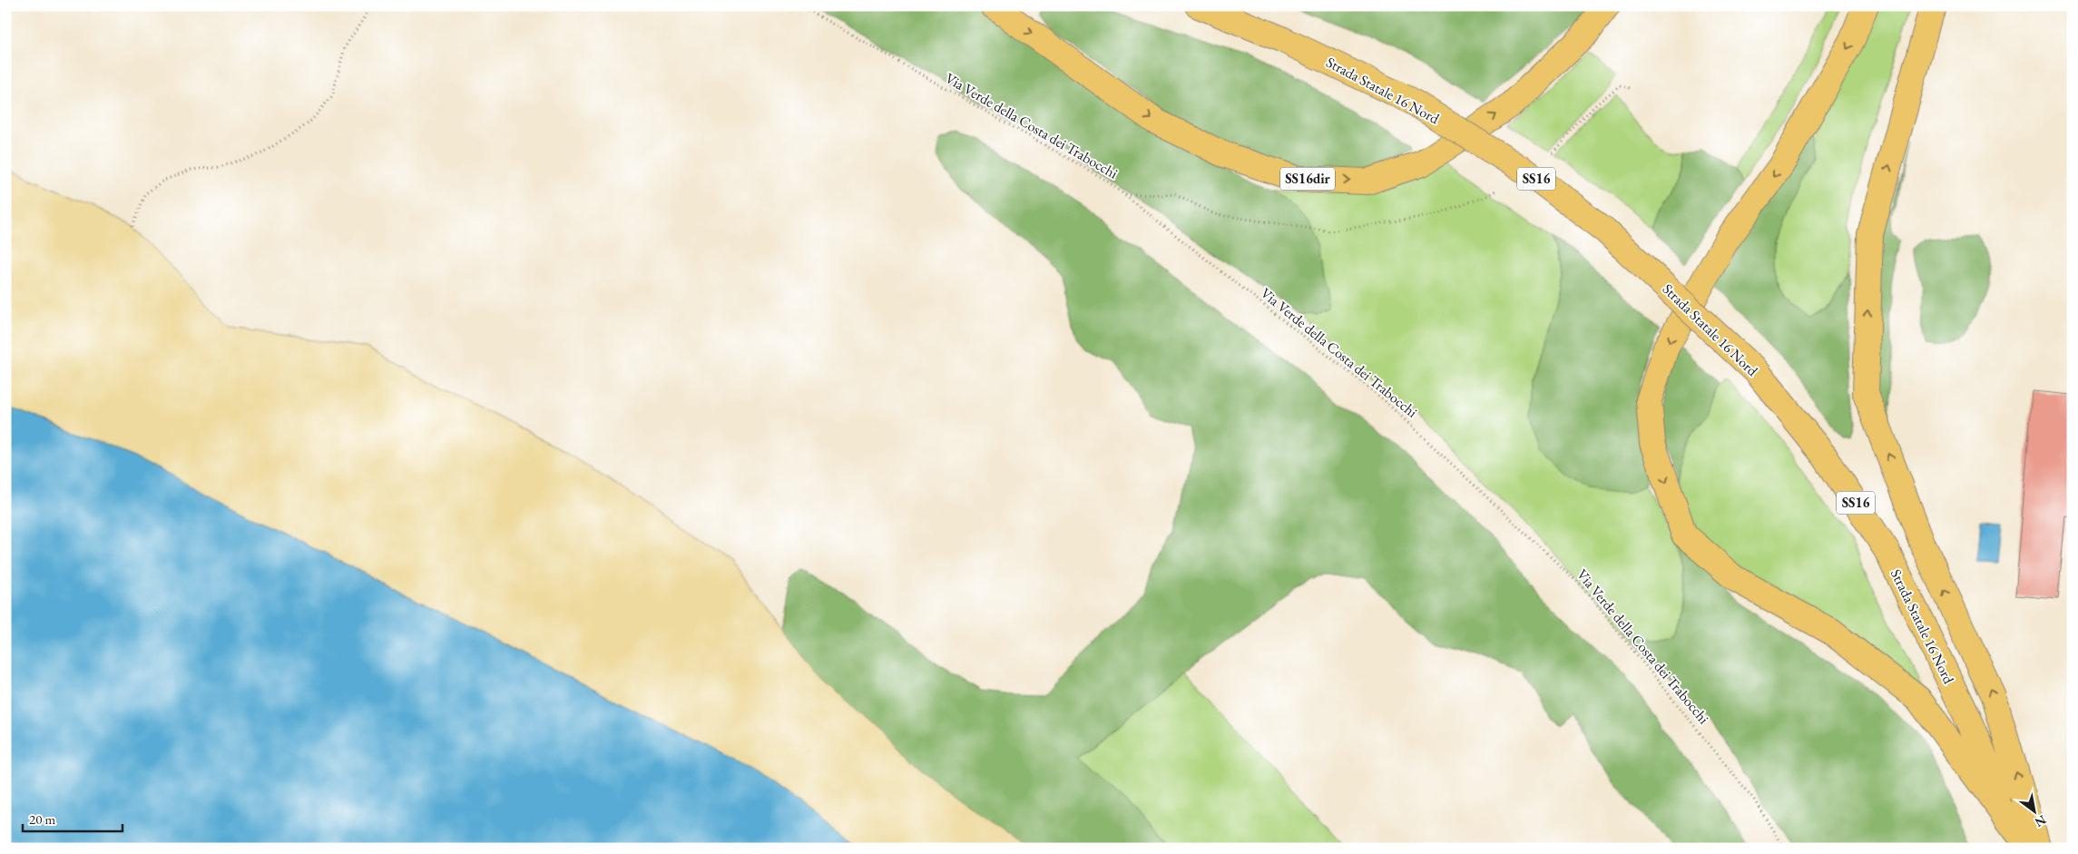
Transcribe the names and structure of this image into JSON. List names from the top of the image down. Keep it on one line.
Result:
{"streets":{"main road":["Strada Statale 16 Nord","SS16dir","SS16"],"path":["Via Verde della Costa dei Trabocchi"]},"scale_bar":"20 m","north":"bottom right"}
